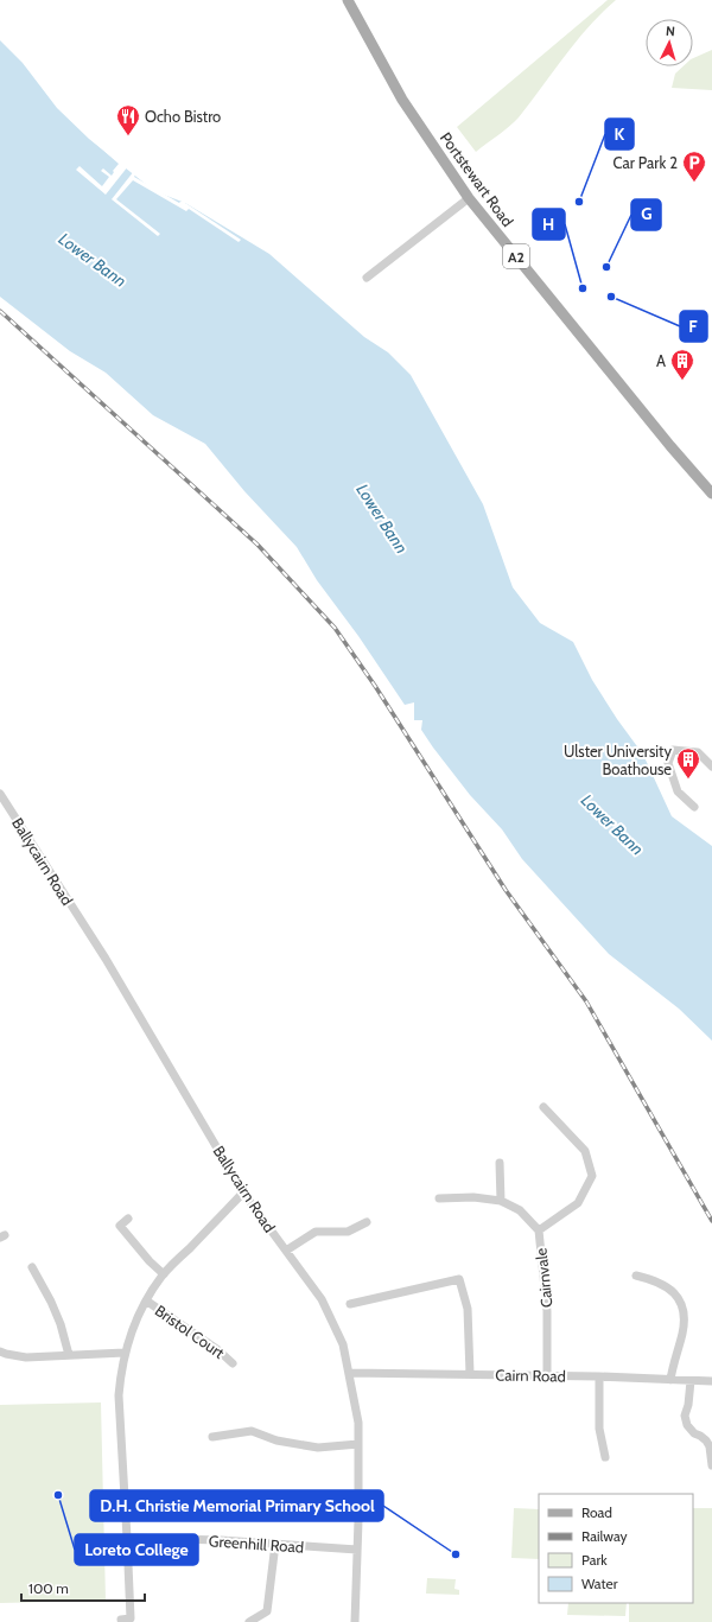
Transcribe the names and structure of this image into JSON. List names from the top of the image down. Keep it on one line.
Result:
{"streets":{"main road":["Portstewart Road","A2"],"street":["Ballycairn Road","Cairnvale","Bristol Court","Cairn Road","Greenhill Road"]},"crossings":[["Ballycairn Road","Cairn Road"],["Ballycairn Road","Greenhill Road"],["Cairnvale","Cairn Road"]],"water":["Lower Bann"],"places":{"restaurant":["Ocho Bistro"],"parking":["Car Park 2"],"other":["K","G","H","F","Loreto College","D.H. Christie Memorial Primary School"],"building":["A","Ulster University Boathouse"]},"legend":["Road","Railway","Park","Water"],"scale_bar":"100 m","north":"top"}
